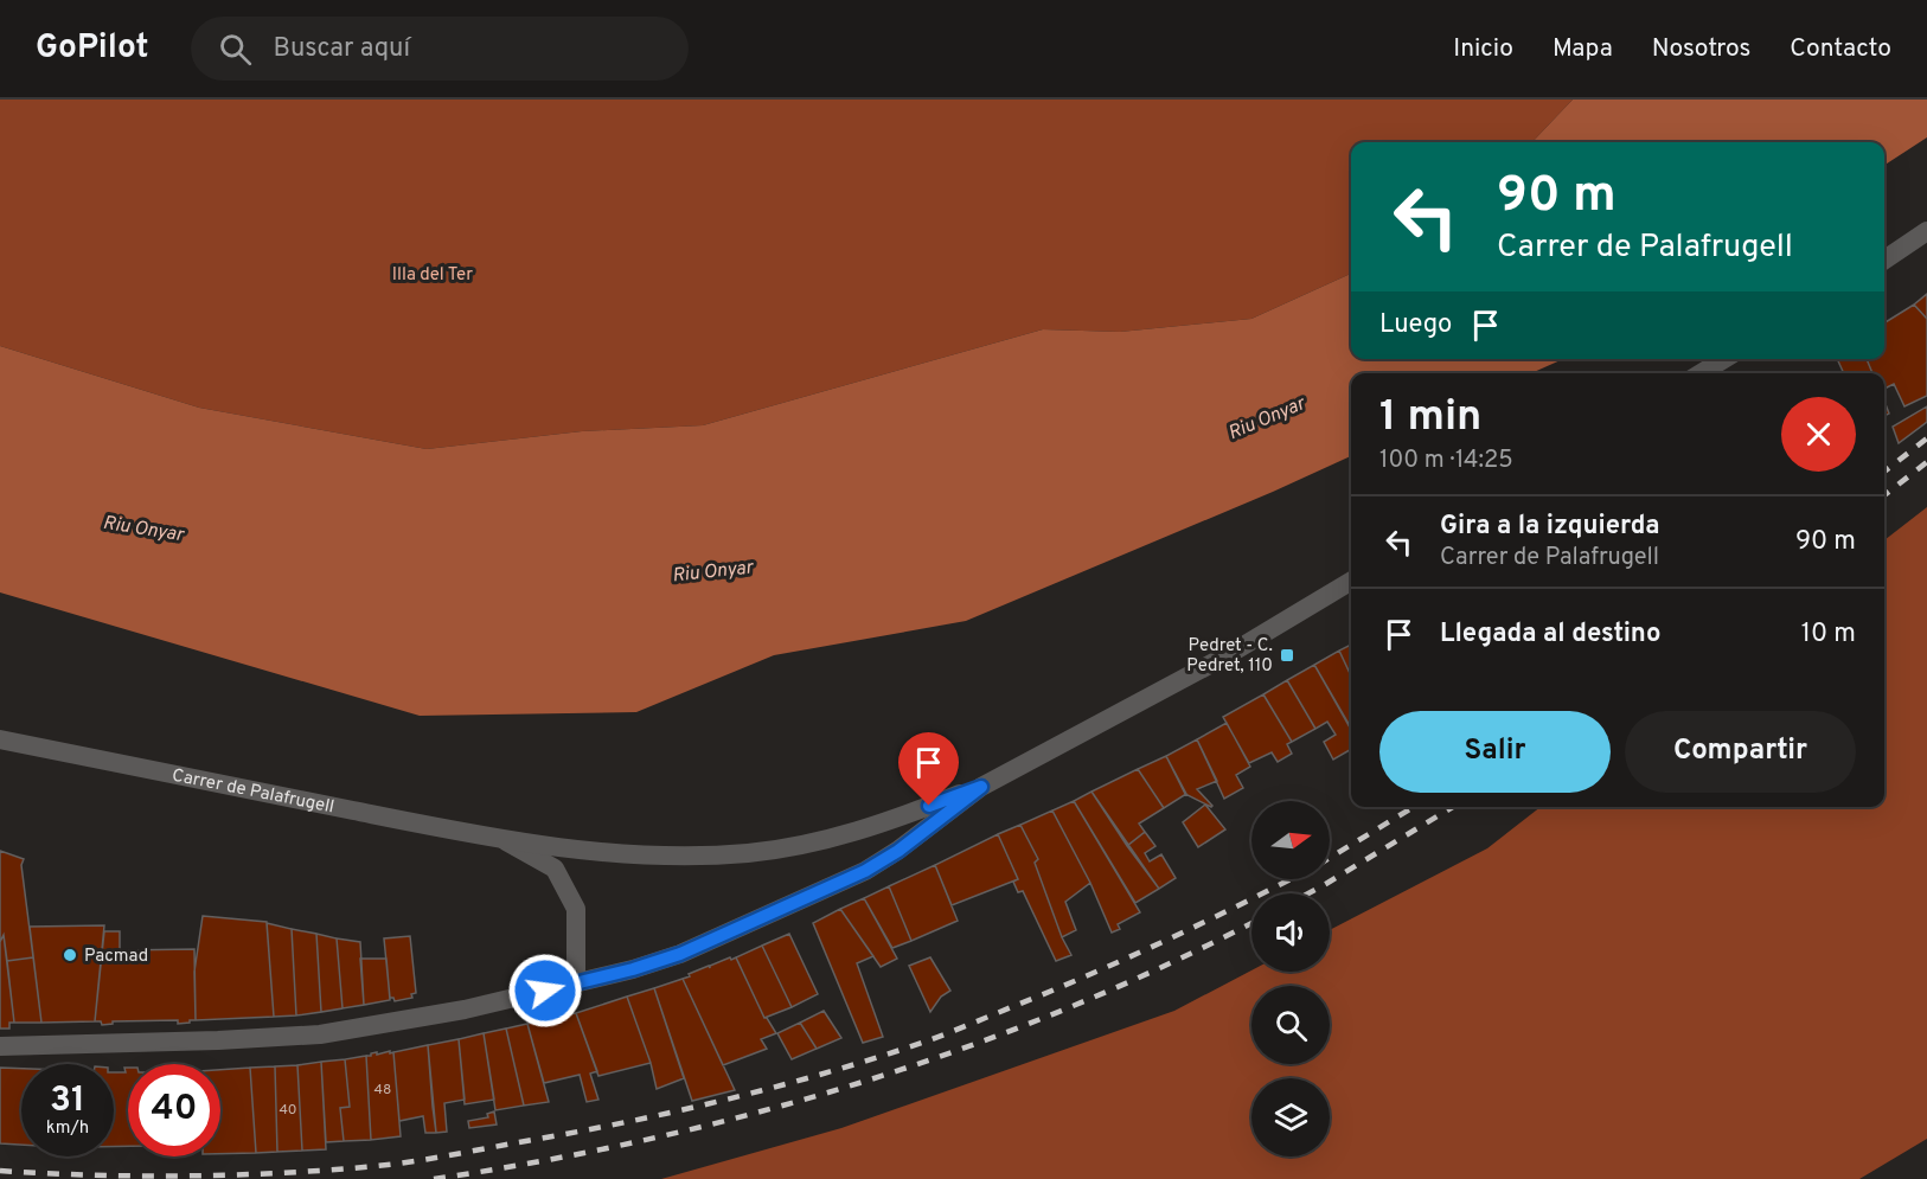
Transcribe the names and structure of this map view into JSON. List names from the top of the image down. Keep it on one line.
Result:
{"streets":{"street":["Carrer de Palafrugell"]},"water":["Riu Onyar"],"parks":["Illa del Ter"],"places":{"transit":["Pedret - C. Pedret, 110"],"other":["Pacmad"]},"house_numbers":["48","40"],"north":"right","page":{"header":"GoPilot","search":"Buscar aquí","nav":["Inicio","Mapa","Nosotros","Contacto"],"turn":["90 m","Carrer de Palafrugell"],"then":"Luego","heading":["1 min","100 m · 14:25"],"list":[{"name":"Gira a la izquierda","note":"Carrer de Palafrugell","value":"90 m"},{"name":"Llegada al destino","value":"10 m"}],"buttons":["Salir","Compartir"],"speed":"31 km/h","limit":"40"}}
